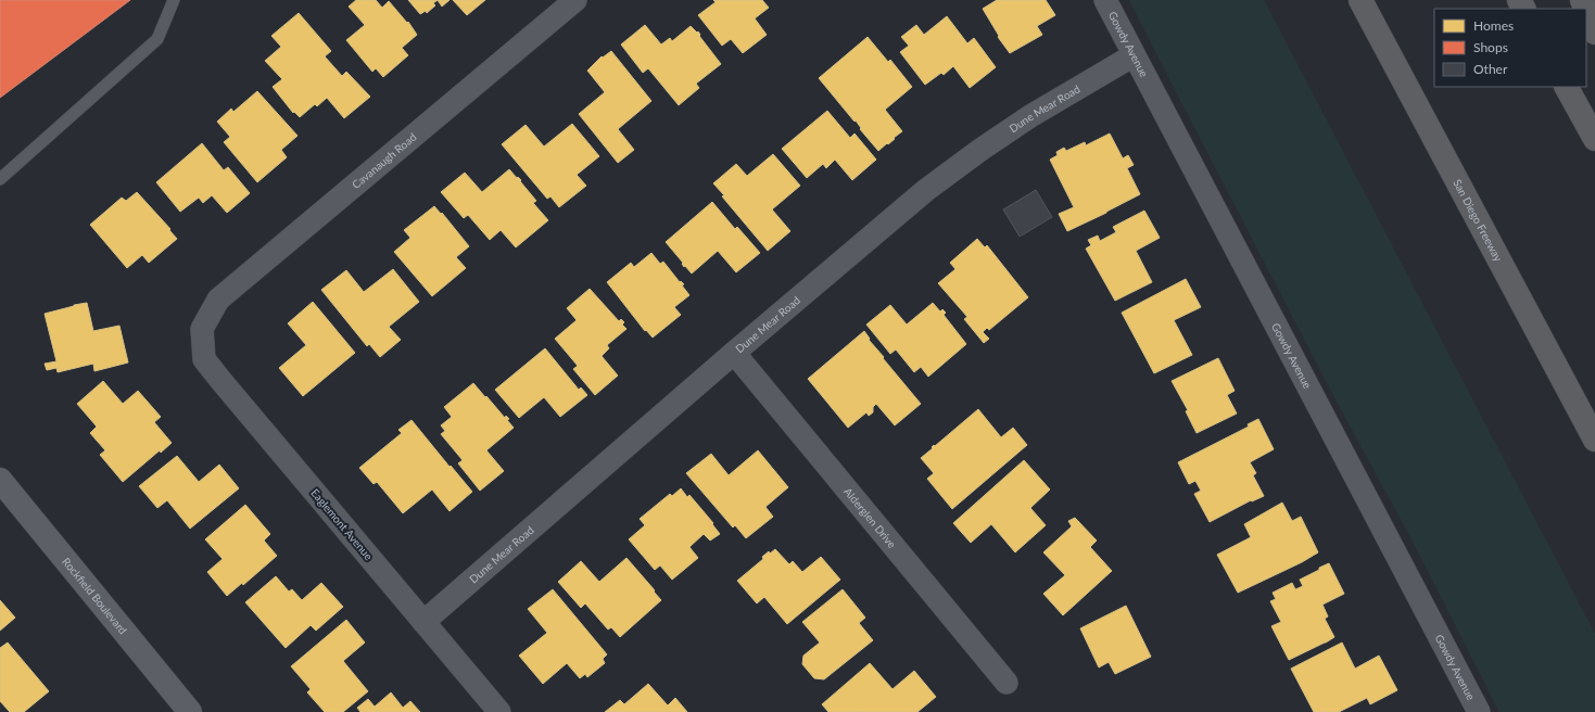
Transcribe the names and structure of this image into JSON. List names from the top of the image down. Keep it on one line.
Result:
{"streets":{"highway":["San Diego Freeway"],"main road":["Rockfield Boulevard"],"street":["Gowdy Avenue","Dune Mear Road","Cavanaugh Road","Alderglen Drive","Eaglemont Avenue"]},"crossings":[["Gowdy Avenue","Dune Mear Road"],["Dune Mear Road","Alderglen Drive"],["Dune Mear Road","Eaglemont Avenue"],["Cavanaugh Road","Eaglemont Avenue"]],"legend":["Homes","Shops","Other"]}
